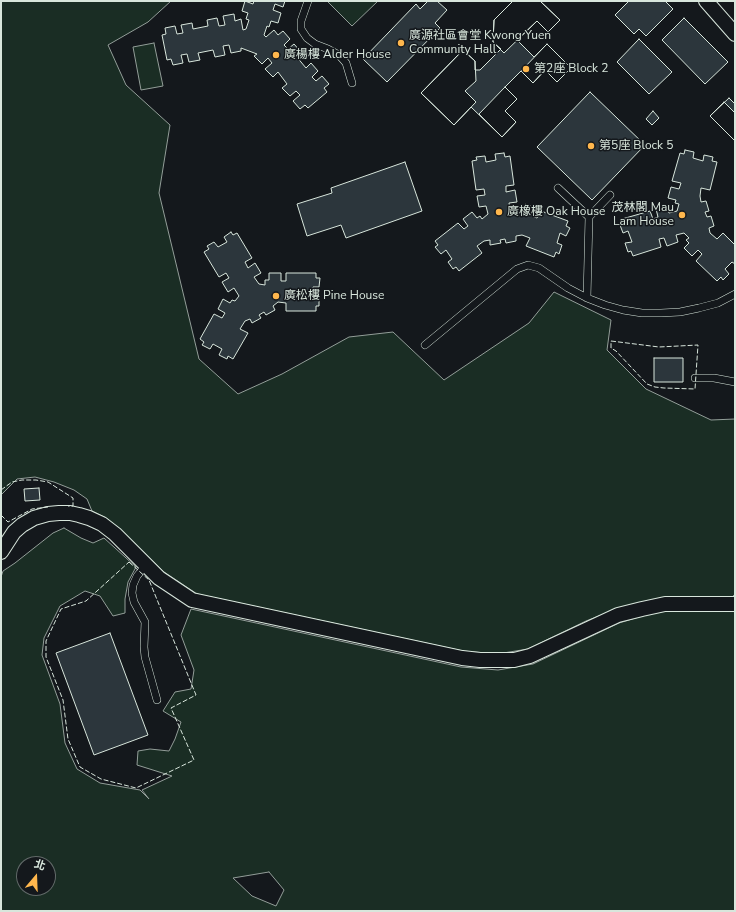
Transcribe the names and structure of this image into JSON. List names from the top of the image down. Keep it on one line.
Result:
{"places":["廣源社區會堂 Kwong Yuen Community Hall","廣楊樓 Alder House","第2座 Block 2","第5座 Block 5","廣橡樓 Oak House","茂林閣 Mau Lam House","廣松樓 Pine House"],"north":"top"}
